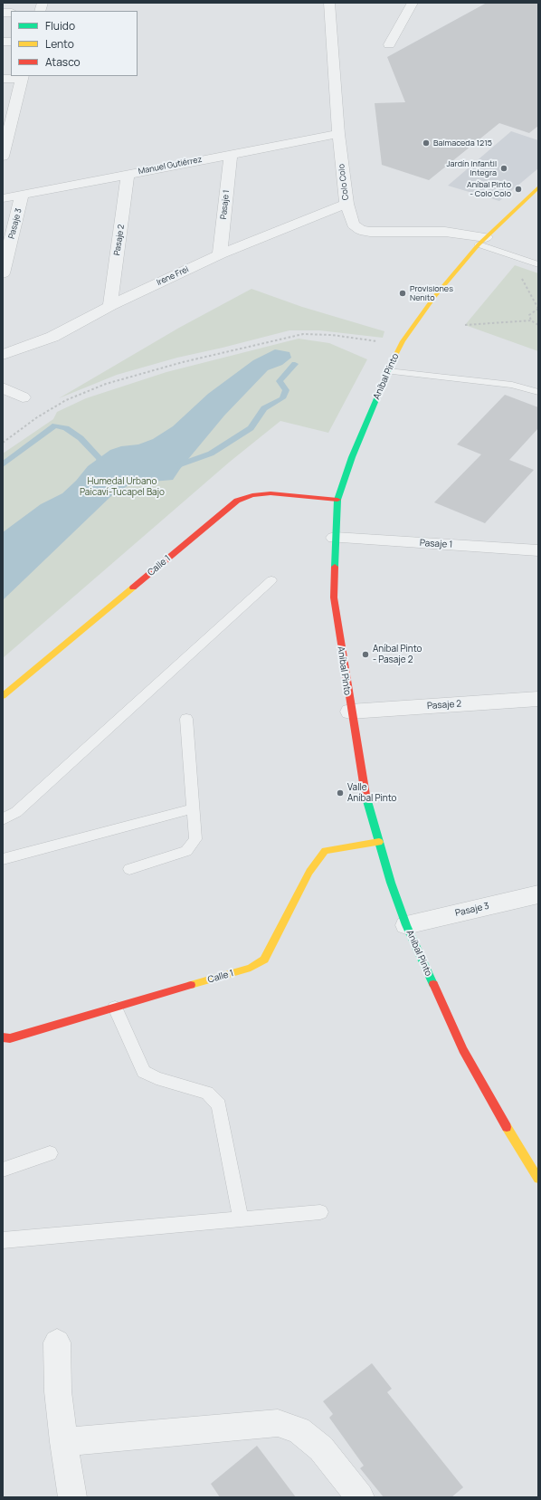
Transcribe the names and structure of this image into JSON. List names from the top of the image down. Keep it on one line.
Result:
{"streets":{"street":["Manuel Gutiérrez","Colo Colo","Pasaje 1","Pasaje 3","Pasaje 2","Irene Frei","Aníbal Pinto","Calle 1"]},"crossings":[["Manuel Gutiérrez","Colo Colo"],["Manuel Gutiérrez","Pasaje 1"],["Manuel Gutiérrez","Pasaje 3"],["Manuel Gutiérrez","Pasaje 2"],["Colo Colo","Irene Frei"],["Colo Colo","Aníbal Pinto"],["Pasaje 1","Irene Frei"],["Pasaje 1","Aníbal Pinto"],["Pasaje 3","Aníbal Pinto"],["Pasaje 2","Irene Frei"],["Pasaje 2","Aníbal Pinto"],["Aníbal Pinto","Calle 1"]],"parks":["Humedal Urbano Paicaví-Tucapel Bajo"],"places":["Balmaceda 1215","Jardín Infantil Integra","Aníbal Pinto - Colo Colo","Provisiones Nenito","Aníbal Pinto - Pasaje 2","Valle Aníbal Pinto"],"legend":["Fluido","Lento","Atasco"]}
